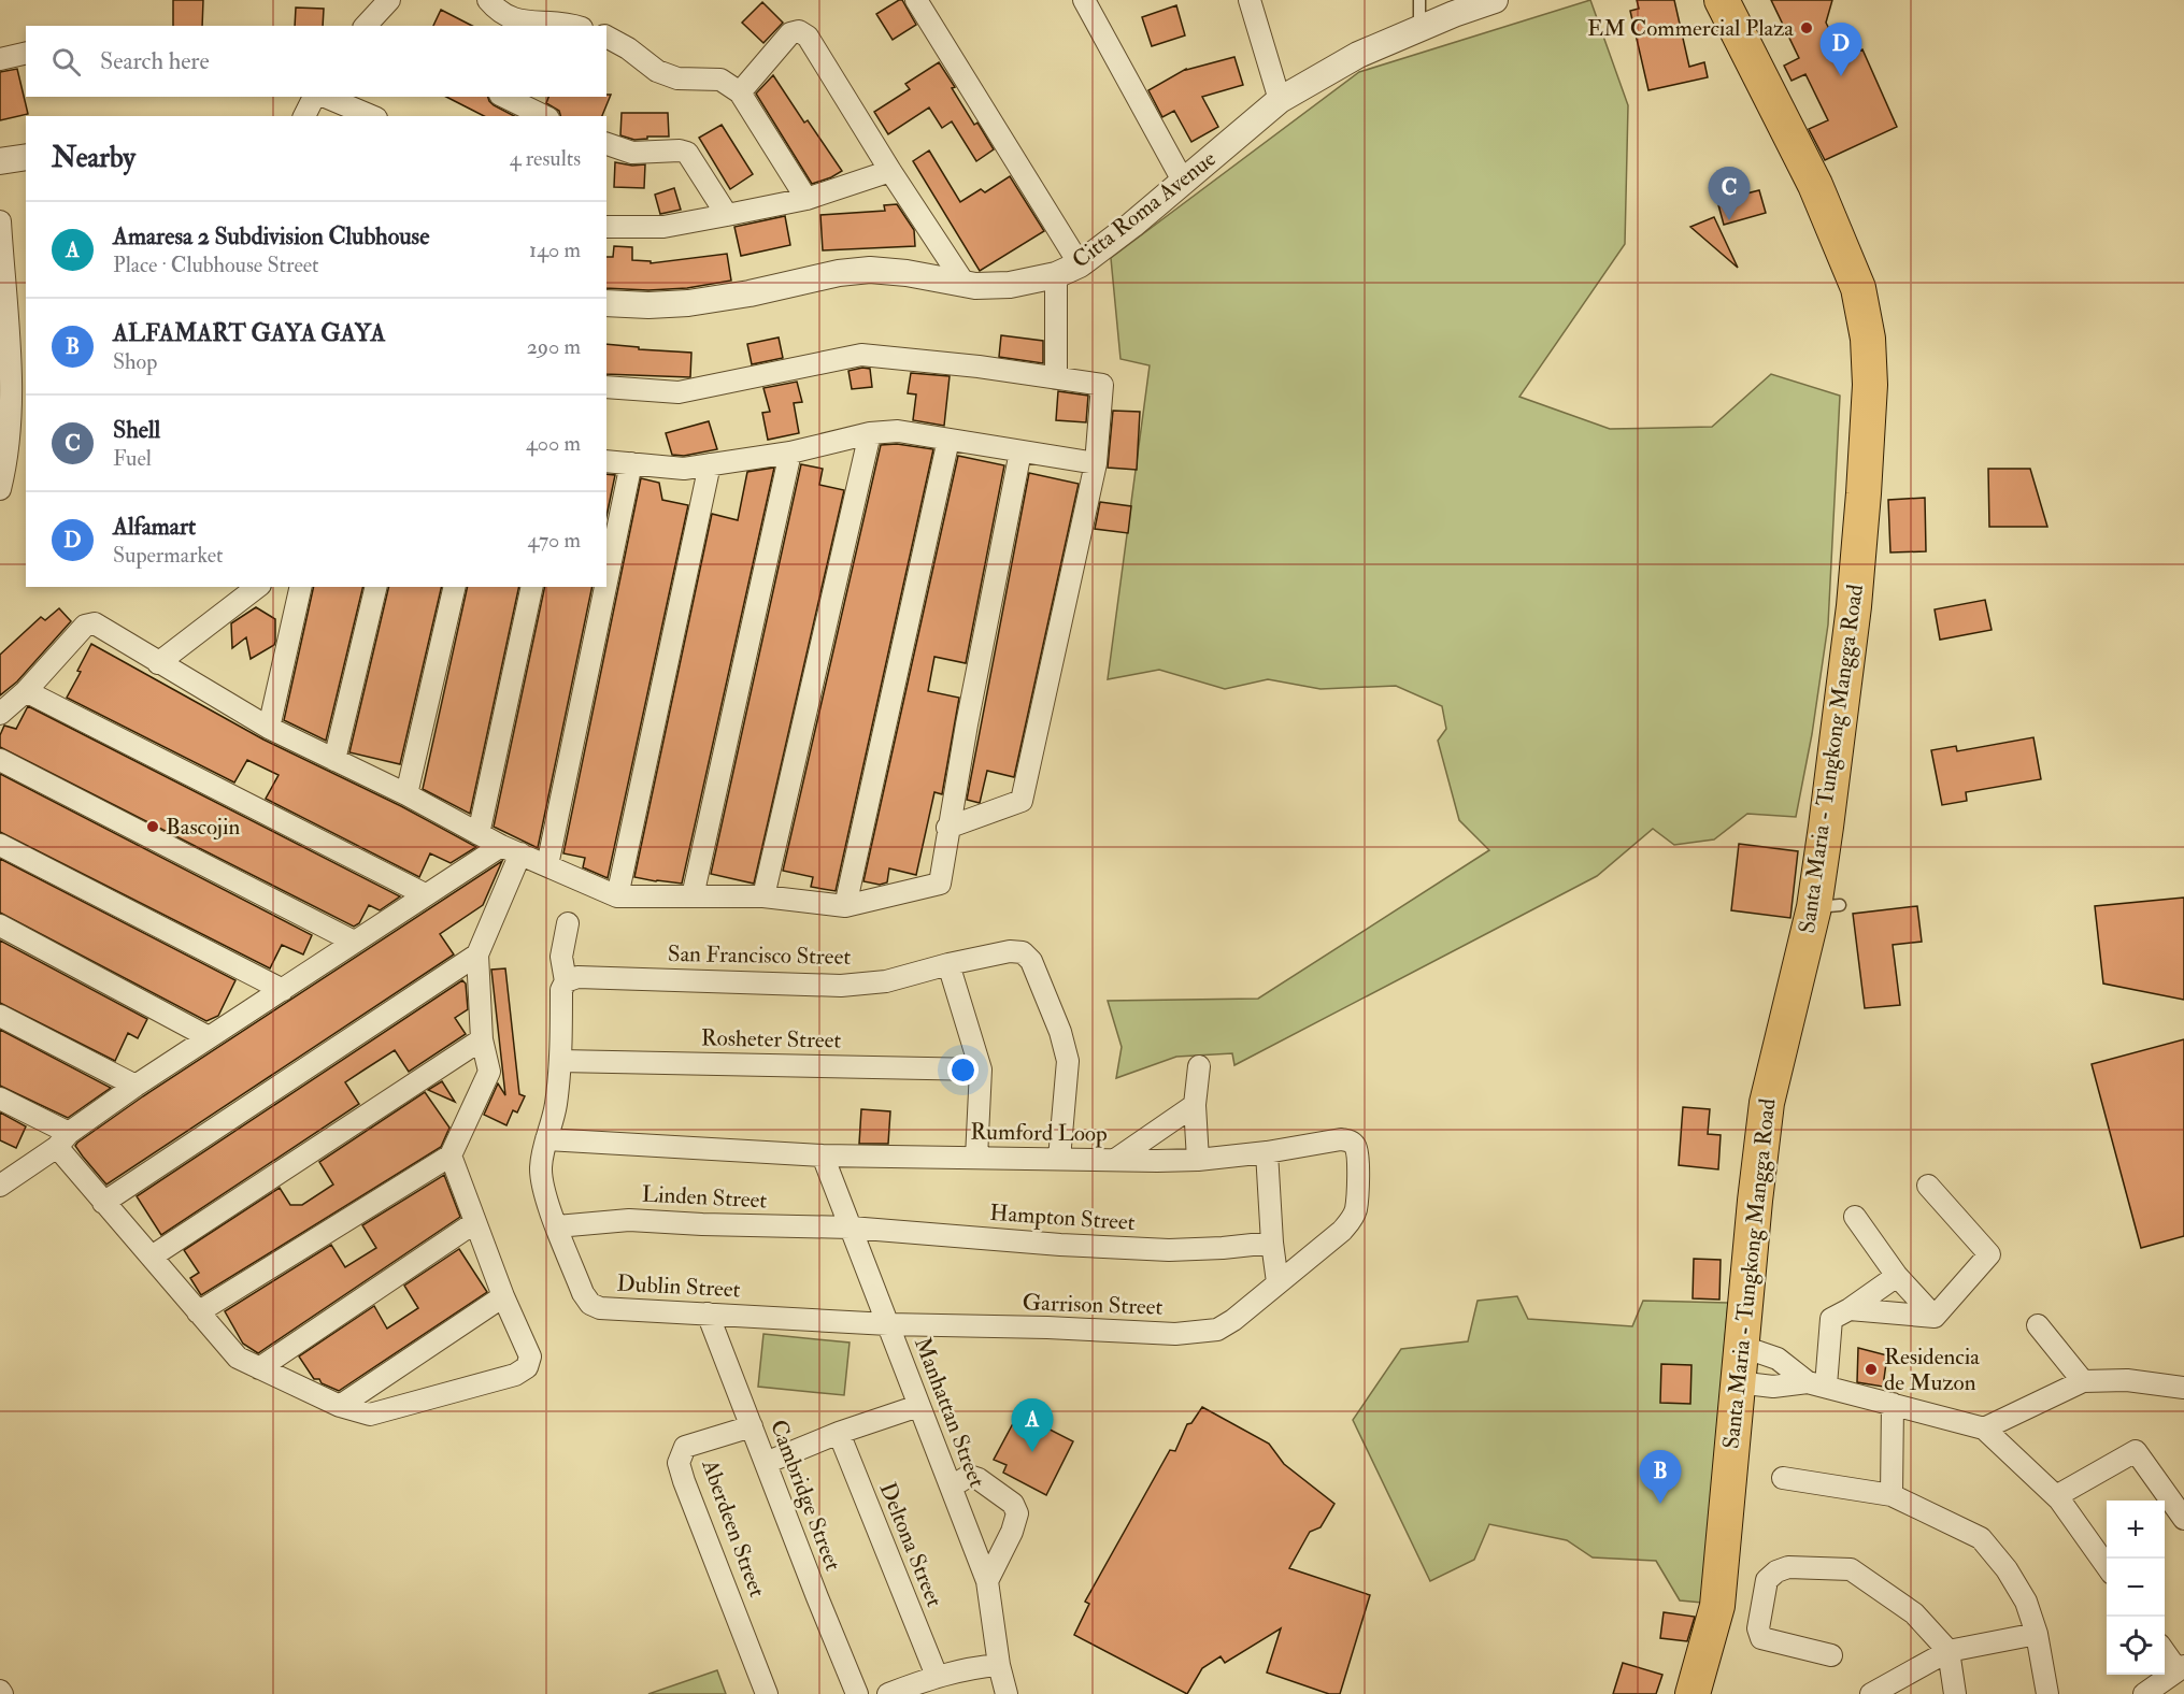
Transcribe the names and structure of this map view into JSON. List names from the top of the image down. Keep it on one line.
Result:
{"streets":{"main road":["Santa Maria - Tungkong Mangga Road"],"street":["Citta Roma Avenue","San Francisco Street","Rosheter Street","Rumford Loop","Linden Street","Hampton Street","Dublin Street","Garrison Street","Manhattan Street","Cambridge Street","Aberdeen Street","Deltona Street"]},"crossings":[["San Francisco Street","Rumford Loop"],["San Francisco Street","Dublin Street"],["Rosheter Street","Dublin Street"],["Rumford Loop","Dublin Street"],["Rumford Loop","Garrison Street"],["Rumford Loop","Manhattan Street"],["Linden Street","Hampton Street"],["Linden Street","Dublin Street"],["Linden Street","Manhattan Street"],["Hampton Street","Manhattan Street"],["Dublin Street","Garrison Street"],["Dublin Street","Manhattan Street"],["Dublin Street","Cambridge Street"],["Garrison Street","Manhattan Street"],["Cambridge Street","Aberdeen Street"]],"places":["EM Commercial Plaza","Bascojin","Residencia de Muzon"],"page":{"pins":["D","C","A","B"],"search":"Search here","heading":["Nearby","4 results"],"list":[{"mark":"A","name":"Amaresa 2 Subdivision Clubhouse","note":"Place · Clubhouse Street","value":"140 m"},{"mark":"B","name":"ALFAMART GAYA GAYA","note":"Shop","value":"290 m"},{"mark":"C","name":"Shell","note":"Fuel","value":"400 m"},{"mark":"D","name":"Alfamart","note":"Supermarket","value":"470 m"}],"map_buttons":["+","−"]}}
